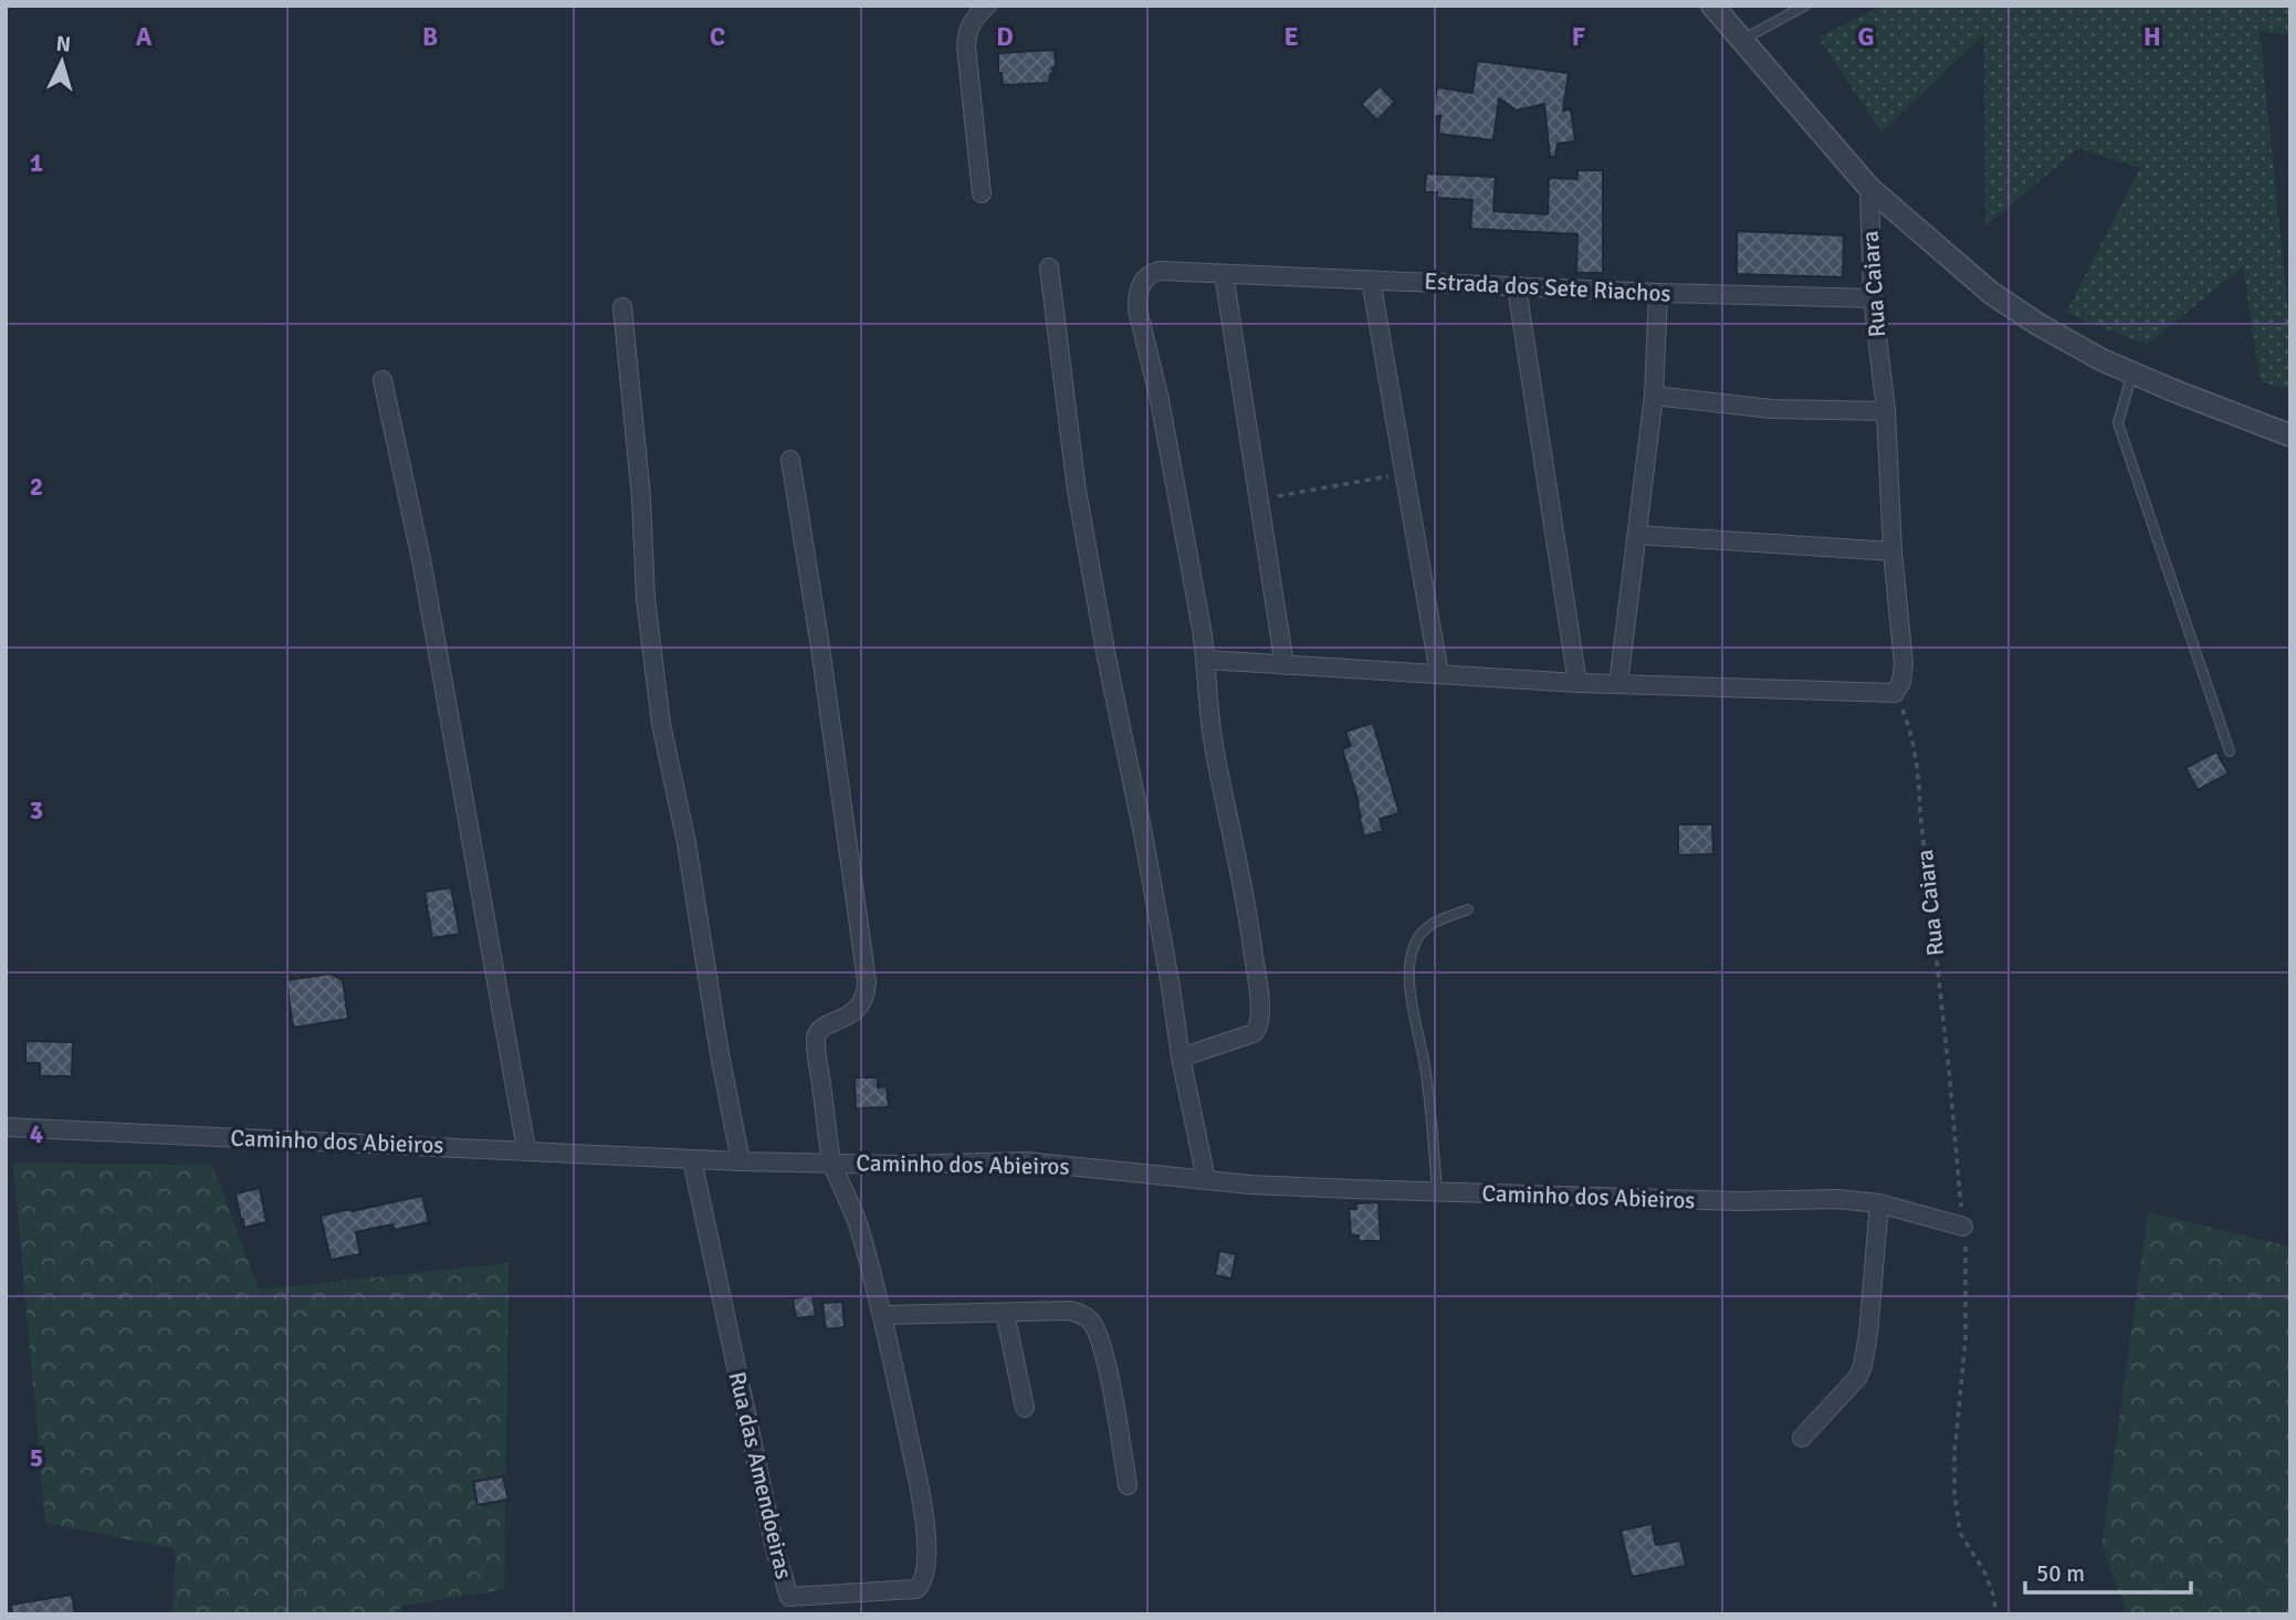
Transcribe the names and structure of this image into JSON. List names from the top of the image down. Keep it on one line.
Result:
{"streets":{"street":["Rua Caiara","Estrada dos Sete Riachos","Caminho dos Abieiros","Rua das Amendoeiras"]},"crossings":[["Rua Caiara","Estrada dos Sete Riachos"],["Rua Caiara","Caminho dos Abieiros"],["Caminho dos Abieiros","Rua das Amendoeiras"]],"scale_bar":"50 m","north":"top","grid":{"columns":["A","B","C","D","E","F","G","H"],"rows":["1","2","3","4","5"]}}
